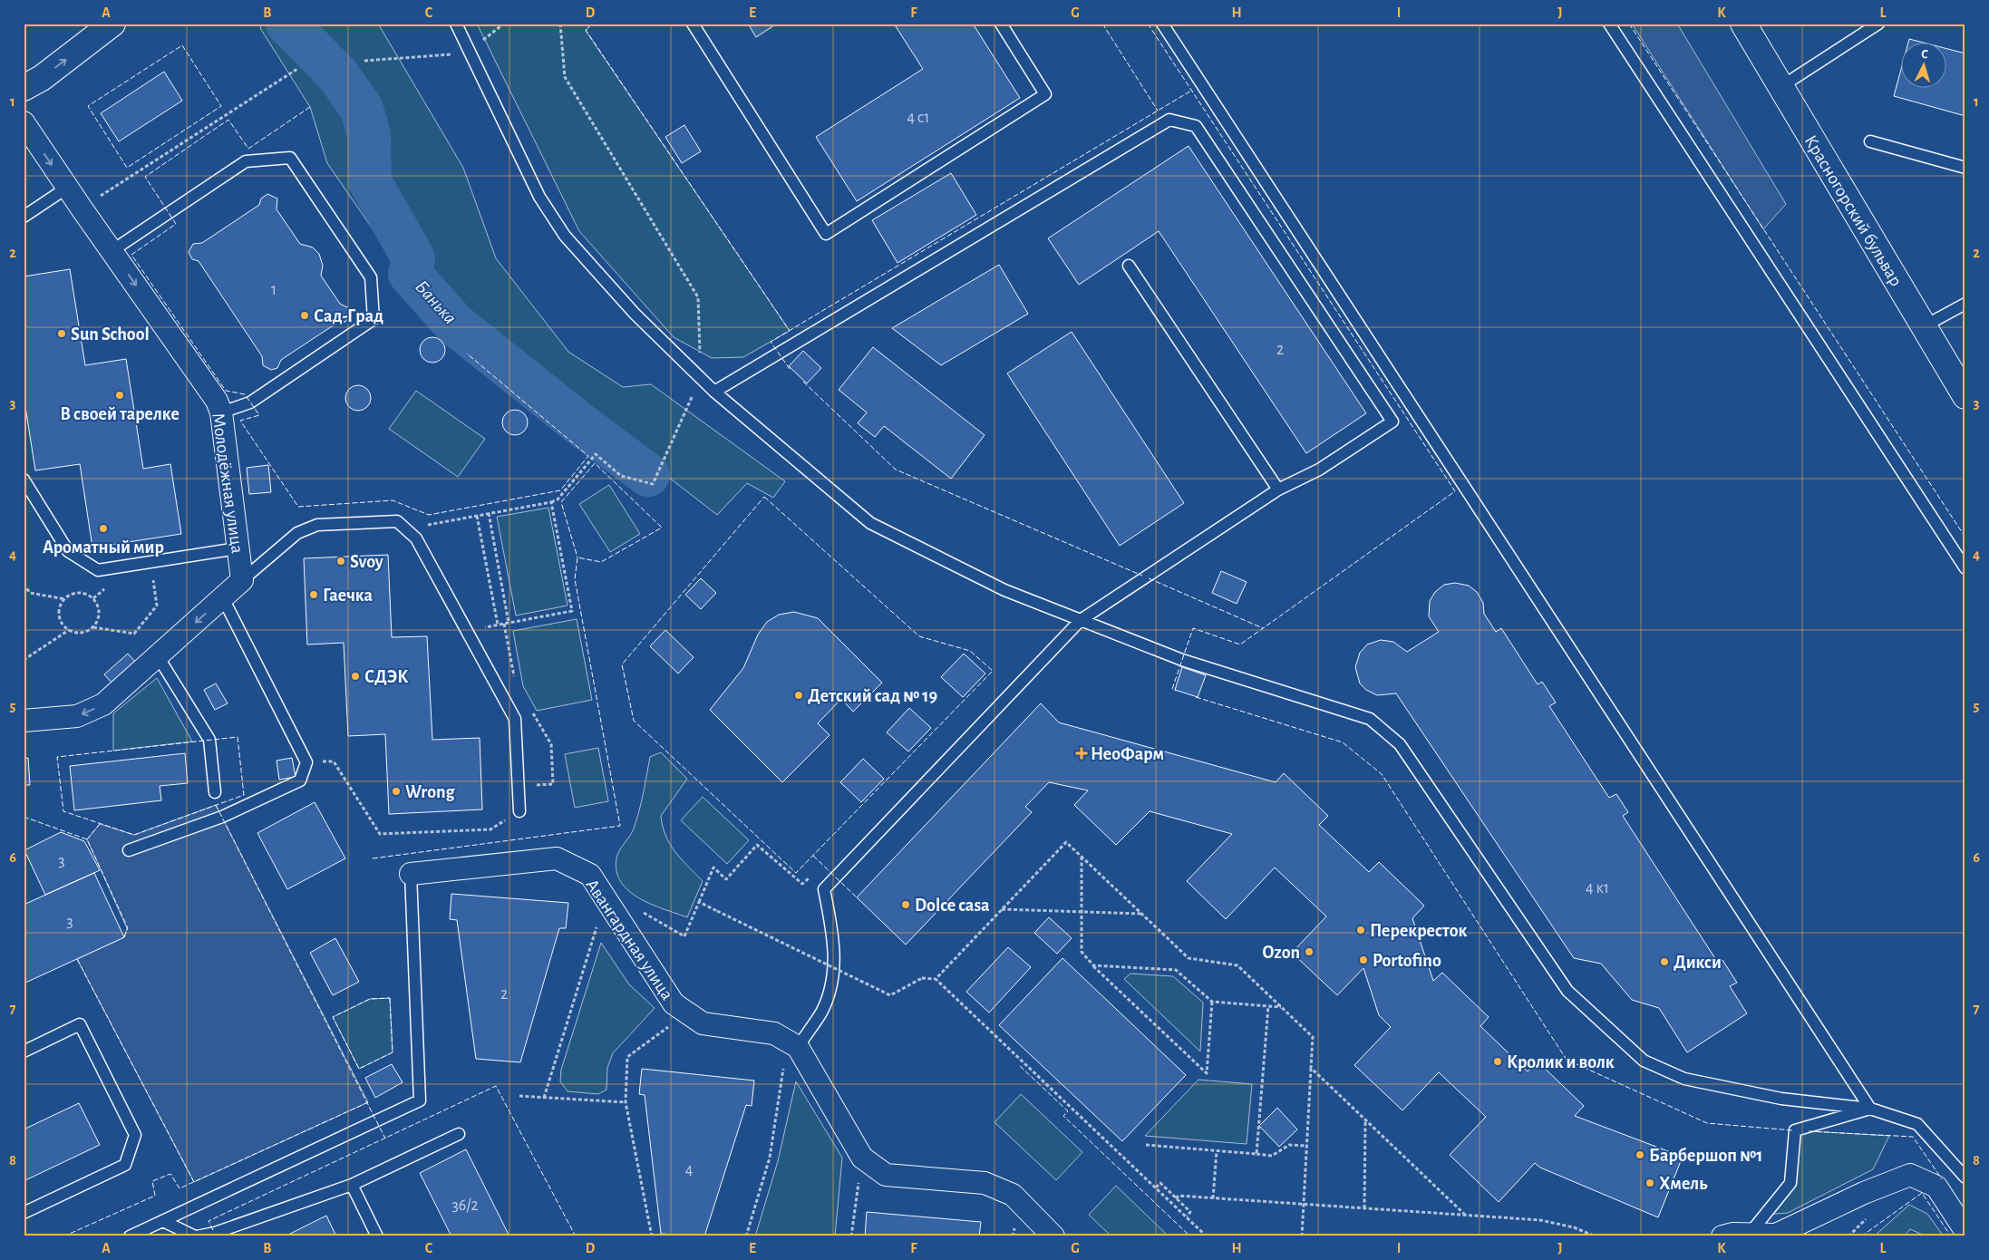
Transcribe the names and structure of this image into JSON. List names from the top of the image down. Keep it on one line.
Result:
{"streets":{"main road":["Красногорский бульвар"],"street":["Молодёжная улица","Авангардная улица"]},"one_way":["Молодёжная улица"],"water":["Банька"],"places":{"other":["Сад-Град","Sun School","В своей тарелке","Ароматный мир","Svoy","Гаечка","СДЭК","Детский сад № 19","Wrong","Dolce casa","Перекресток","Ozon","Portofino","Дикси","Кролик и волк","Барбершоп №1","Хмель"],"health":["НеоФарм"]},"house_numbers":["4 с1","1","2","3","4 к1","3","2","4","36/2"],"north":"top","grid":{"columns":["A","B","C","D","E","F","G","H","I","J","K","L"],"rows":["1","2","3","4","5","6","7","8"]}}
